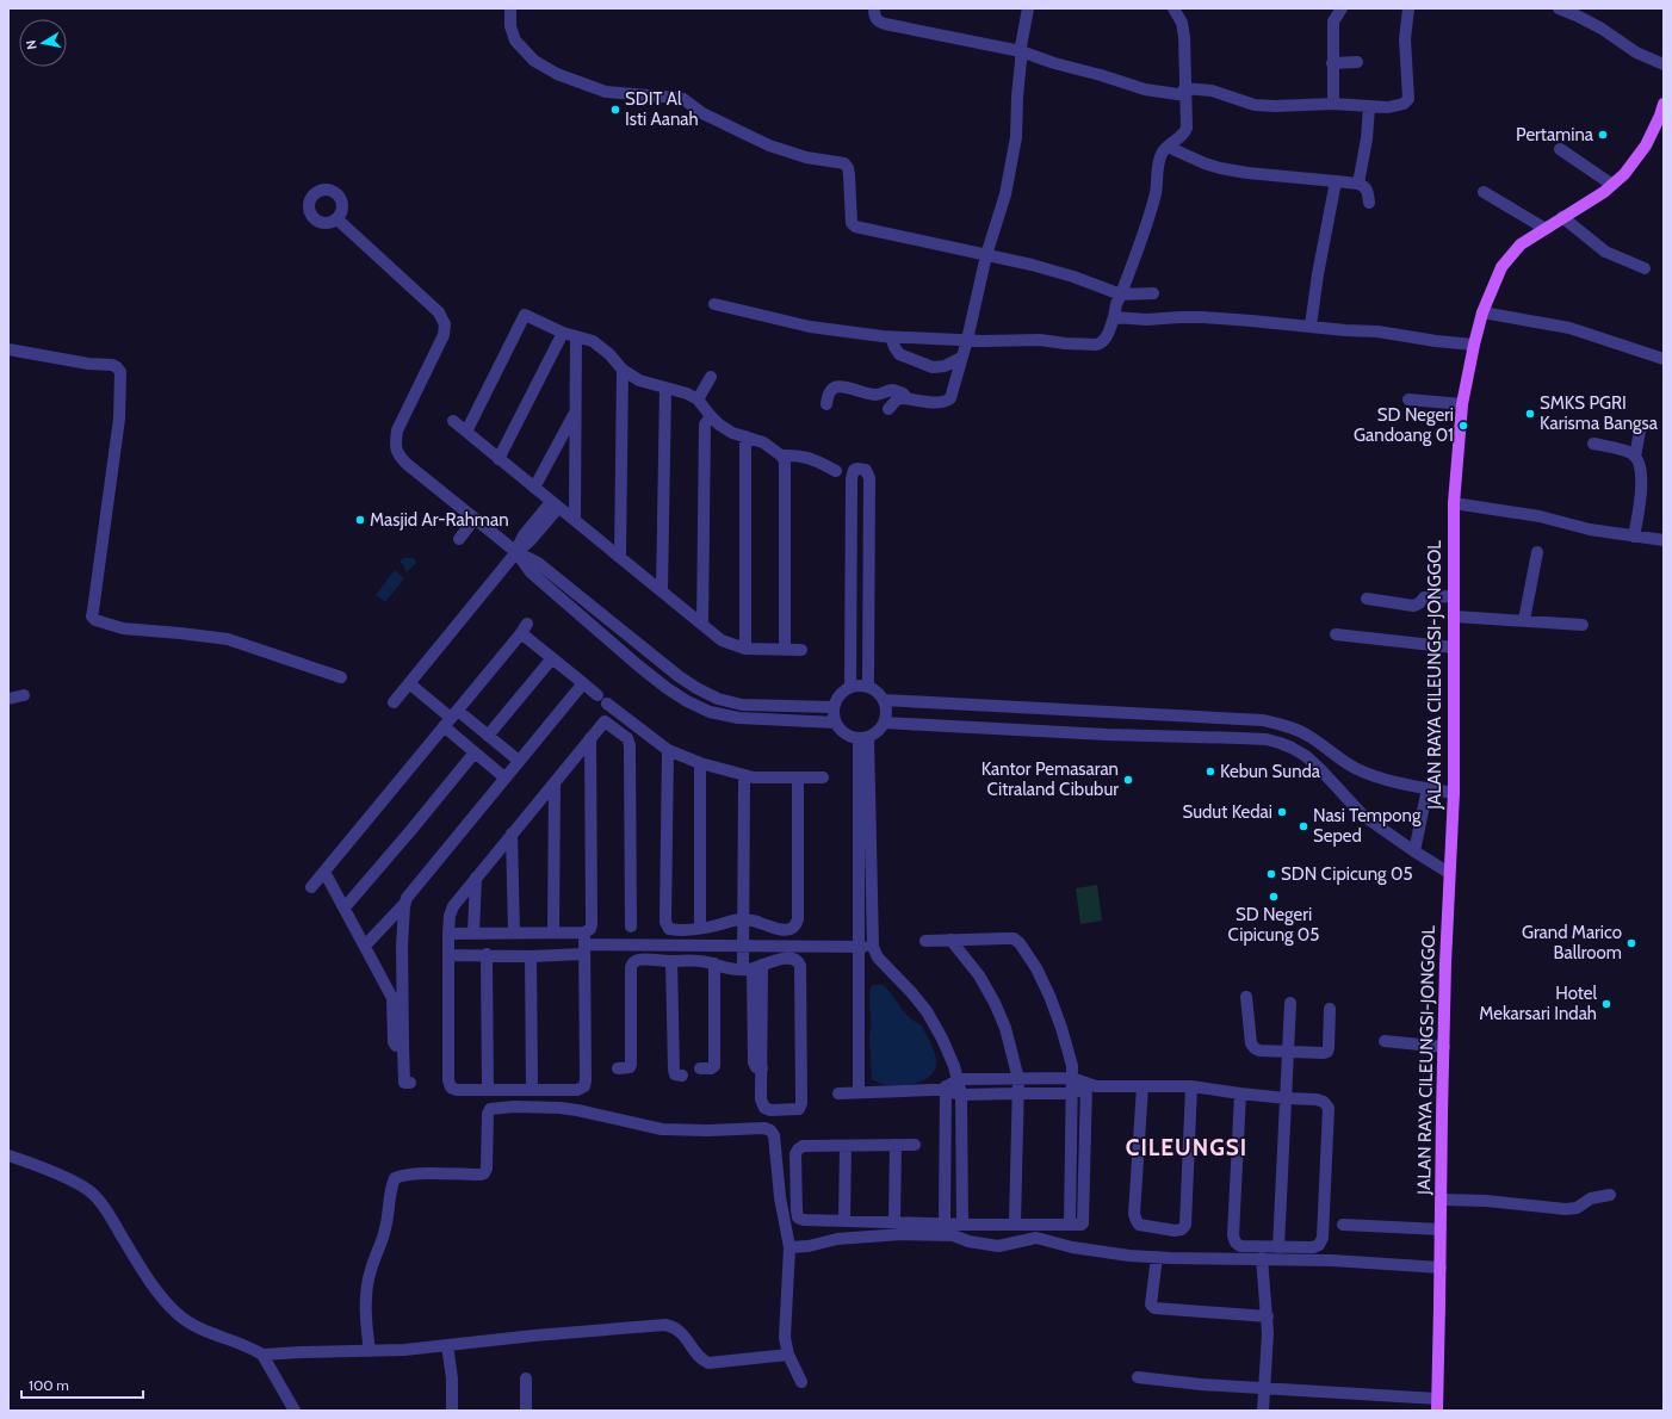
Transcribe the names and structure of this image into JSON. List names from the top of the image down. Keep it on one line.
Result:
{"streets":{"main road":["JALAN RAYA CILEUNGSI-JONGGOL"]},"districts":["CILEUNGSI"],"places":["SDIT Al Isti Aanah","Pertamina","SMKS PGRI Karisma Bangsa","SD Negeri Gandoang 01","Masjid Ar-Rahman","Kebun Sunda","Kantor Pemasaran Citraland Cibubur","Sudut Kedai","Nasi Tempong Seped","SDN Cipicung 05","SD Negeri Cipicung 05","Grand Marico Ballroom","Hotel Mekarsari Indah"],"scale_bar":"100 m","north":"left"}
